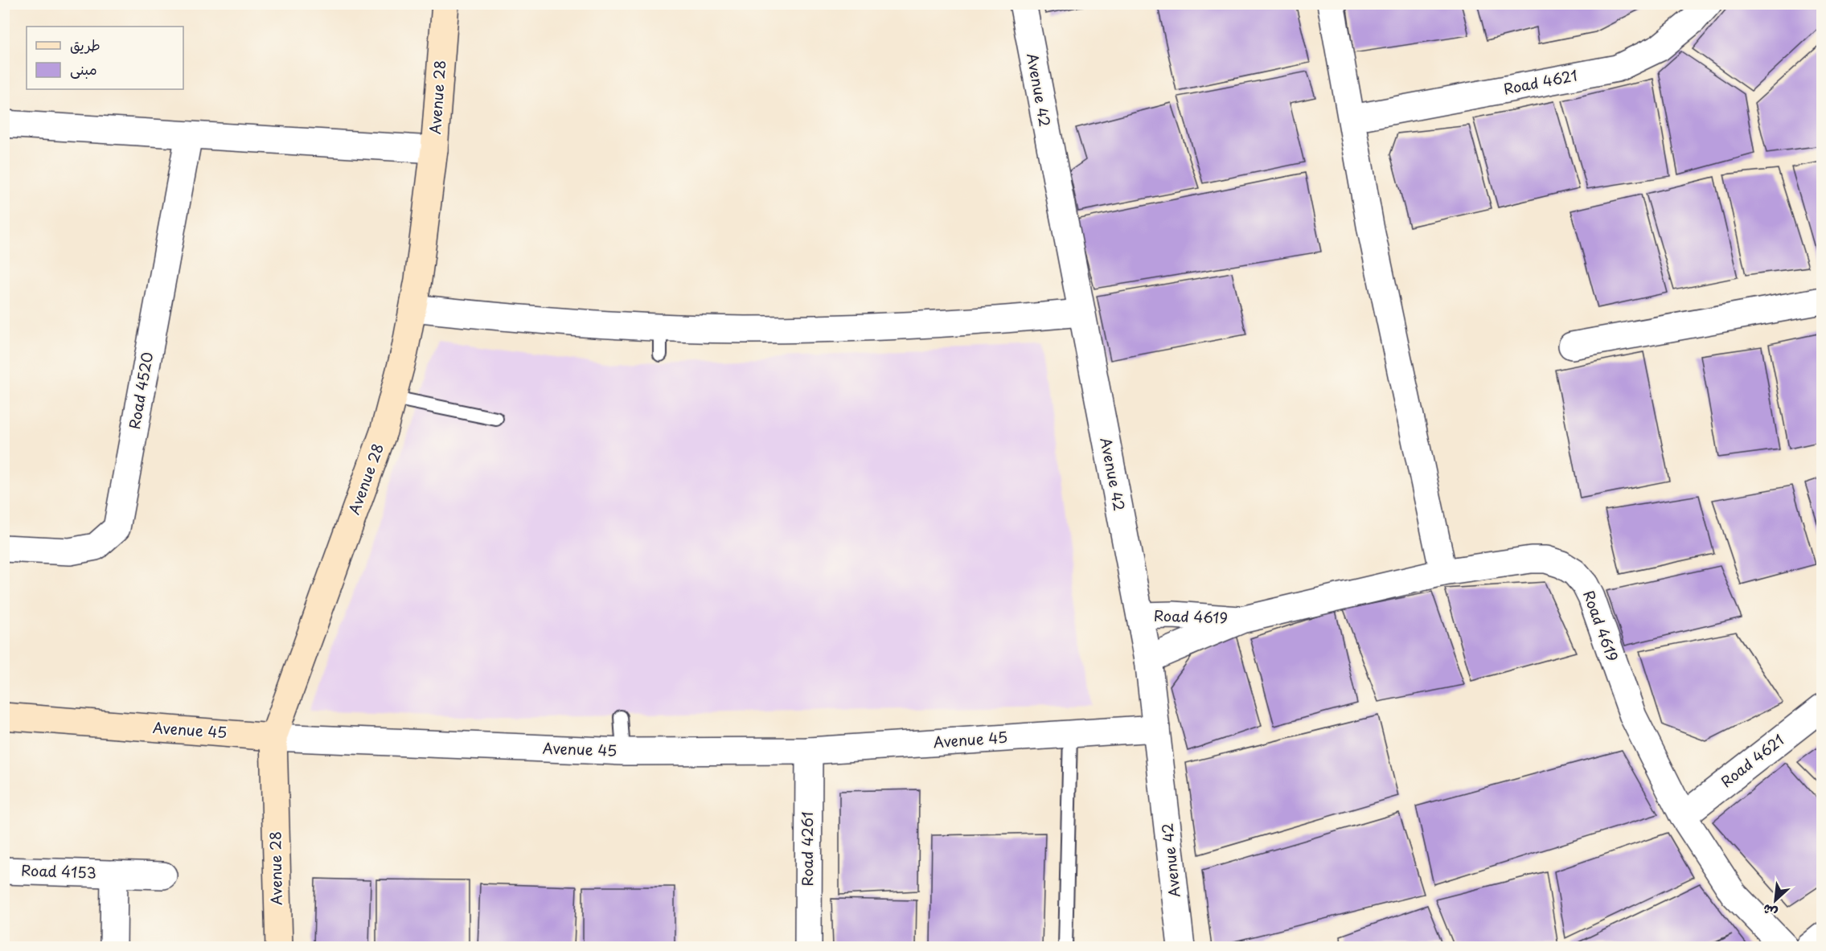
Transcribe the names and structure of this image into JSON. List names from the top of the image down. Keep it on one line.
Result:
{"streets":{"street":["Road 4621","Avenue 42","Avenue 28","Road 4520","Road 4619","Avenue 45","Road 4261","Road 4153"]},"crossings":[["Road 4621","Road 4619"],["Avenue 42","Road 4619"],["Avenue 42","Avenue 45"],["Avenue 28","Avenue 45"],["Avenue 45","Road 4261"]],"legend":["طريق","مبنى"],"north":"bottom left"}
